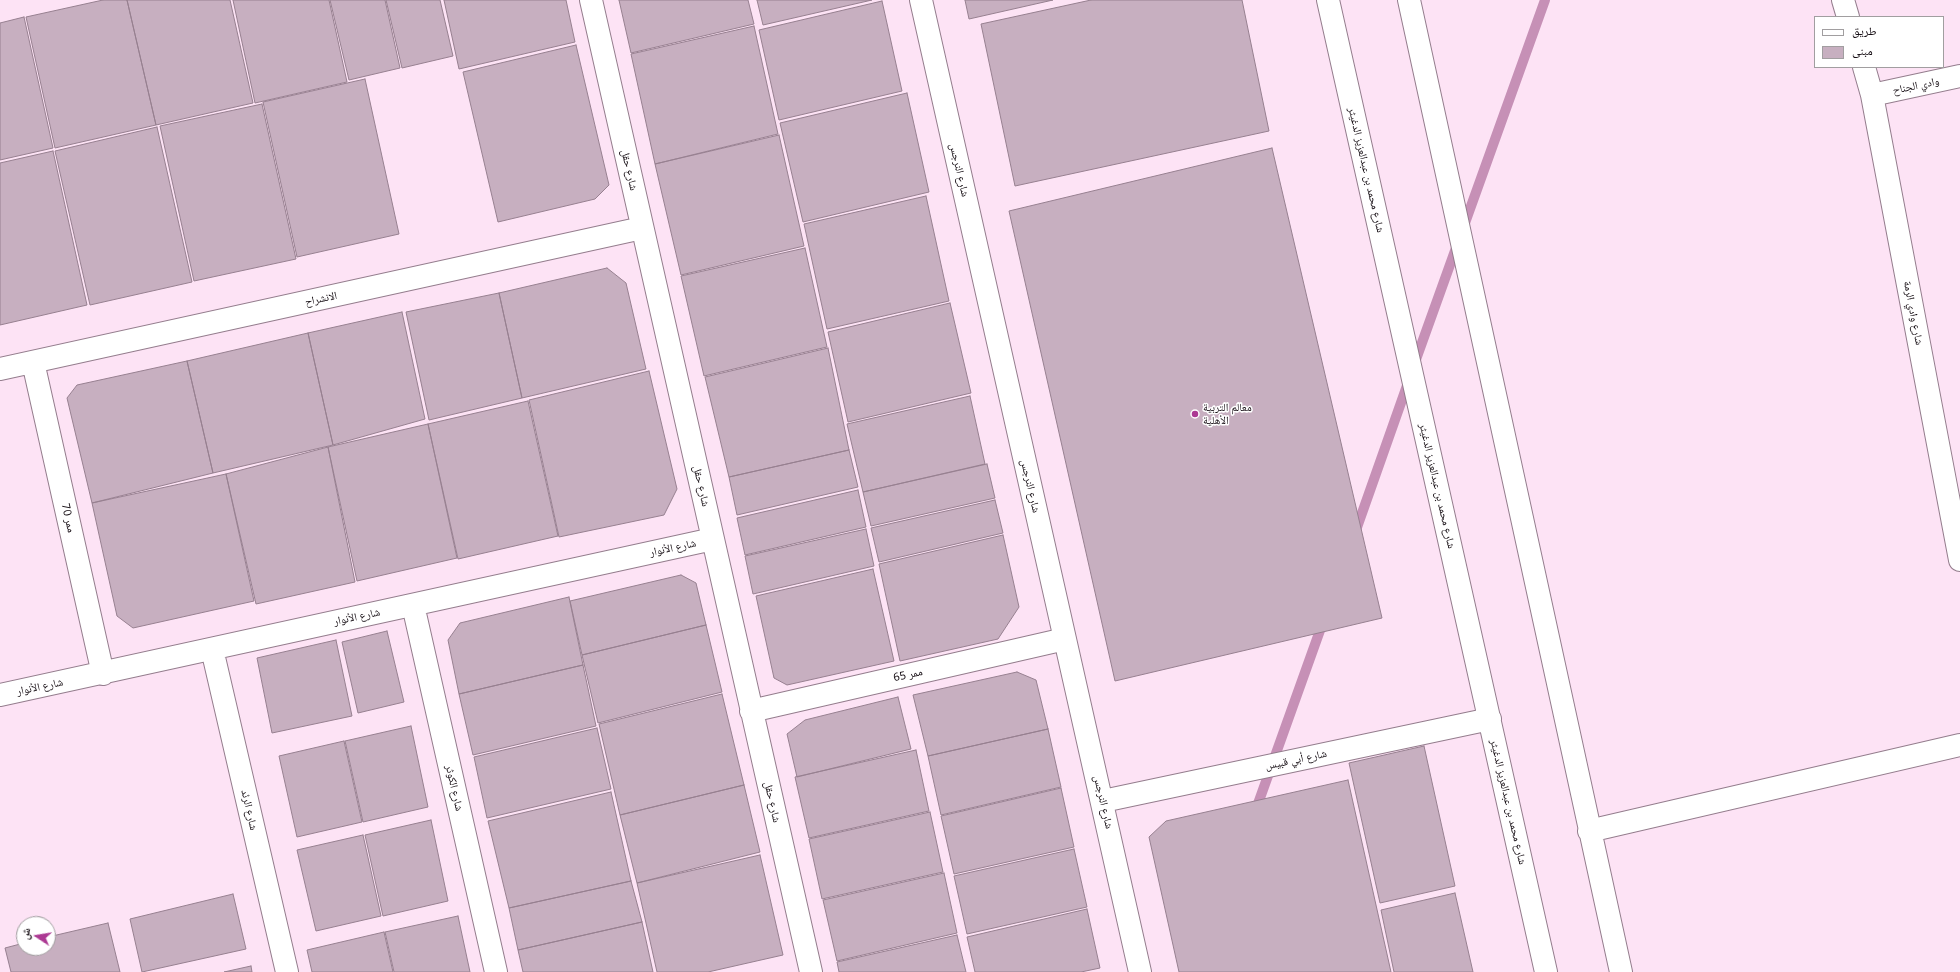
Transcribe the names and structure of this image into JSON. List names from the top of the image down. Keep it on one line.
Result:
{"streets":{"street":["وادي الجناح","شارع حقل","شارع النرجس","شارع محمد بن عبدالعزيز الدغيثر","الانشراح","شارع وادي الرمة","ممر 70","شارع الأنوار","ممر 65","شارع أبي قبيس","شارع الكوثر","شارع الرئد"]},"crossings":[["وادي الجناح","شارع وادي الرمة"],["شارع حقل","الانشراح"],["شارع حقل","شارع الأنوار"],["شارع حقل","ممر 65"],["شارع النرجس","ممر 65"],["شارع النرجس","شارع أبي قبيس"],["شارع محمد بن عبدالعزيز الدغيثر","شارع أبي قبيس"],["الانشراح","ممر 70"],["ممر 70","شارع الأنوار"],["شارع الأنوار","شارع الكوثر"],["شارع الأنوار","شارع الرئد"]],"places":["معالم التربية الأهلية"],"legend":["طريق","مبنى"],"north":"left"}
